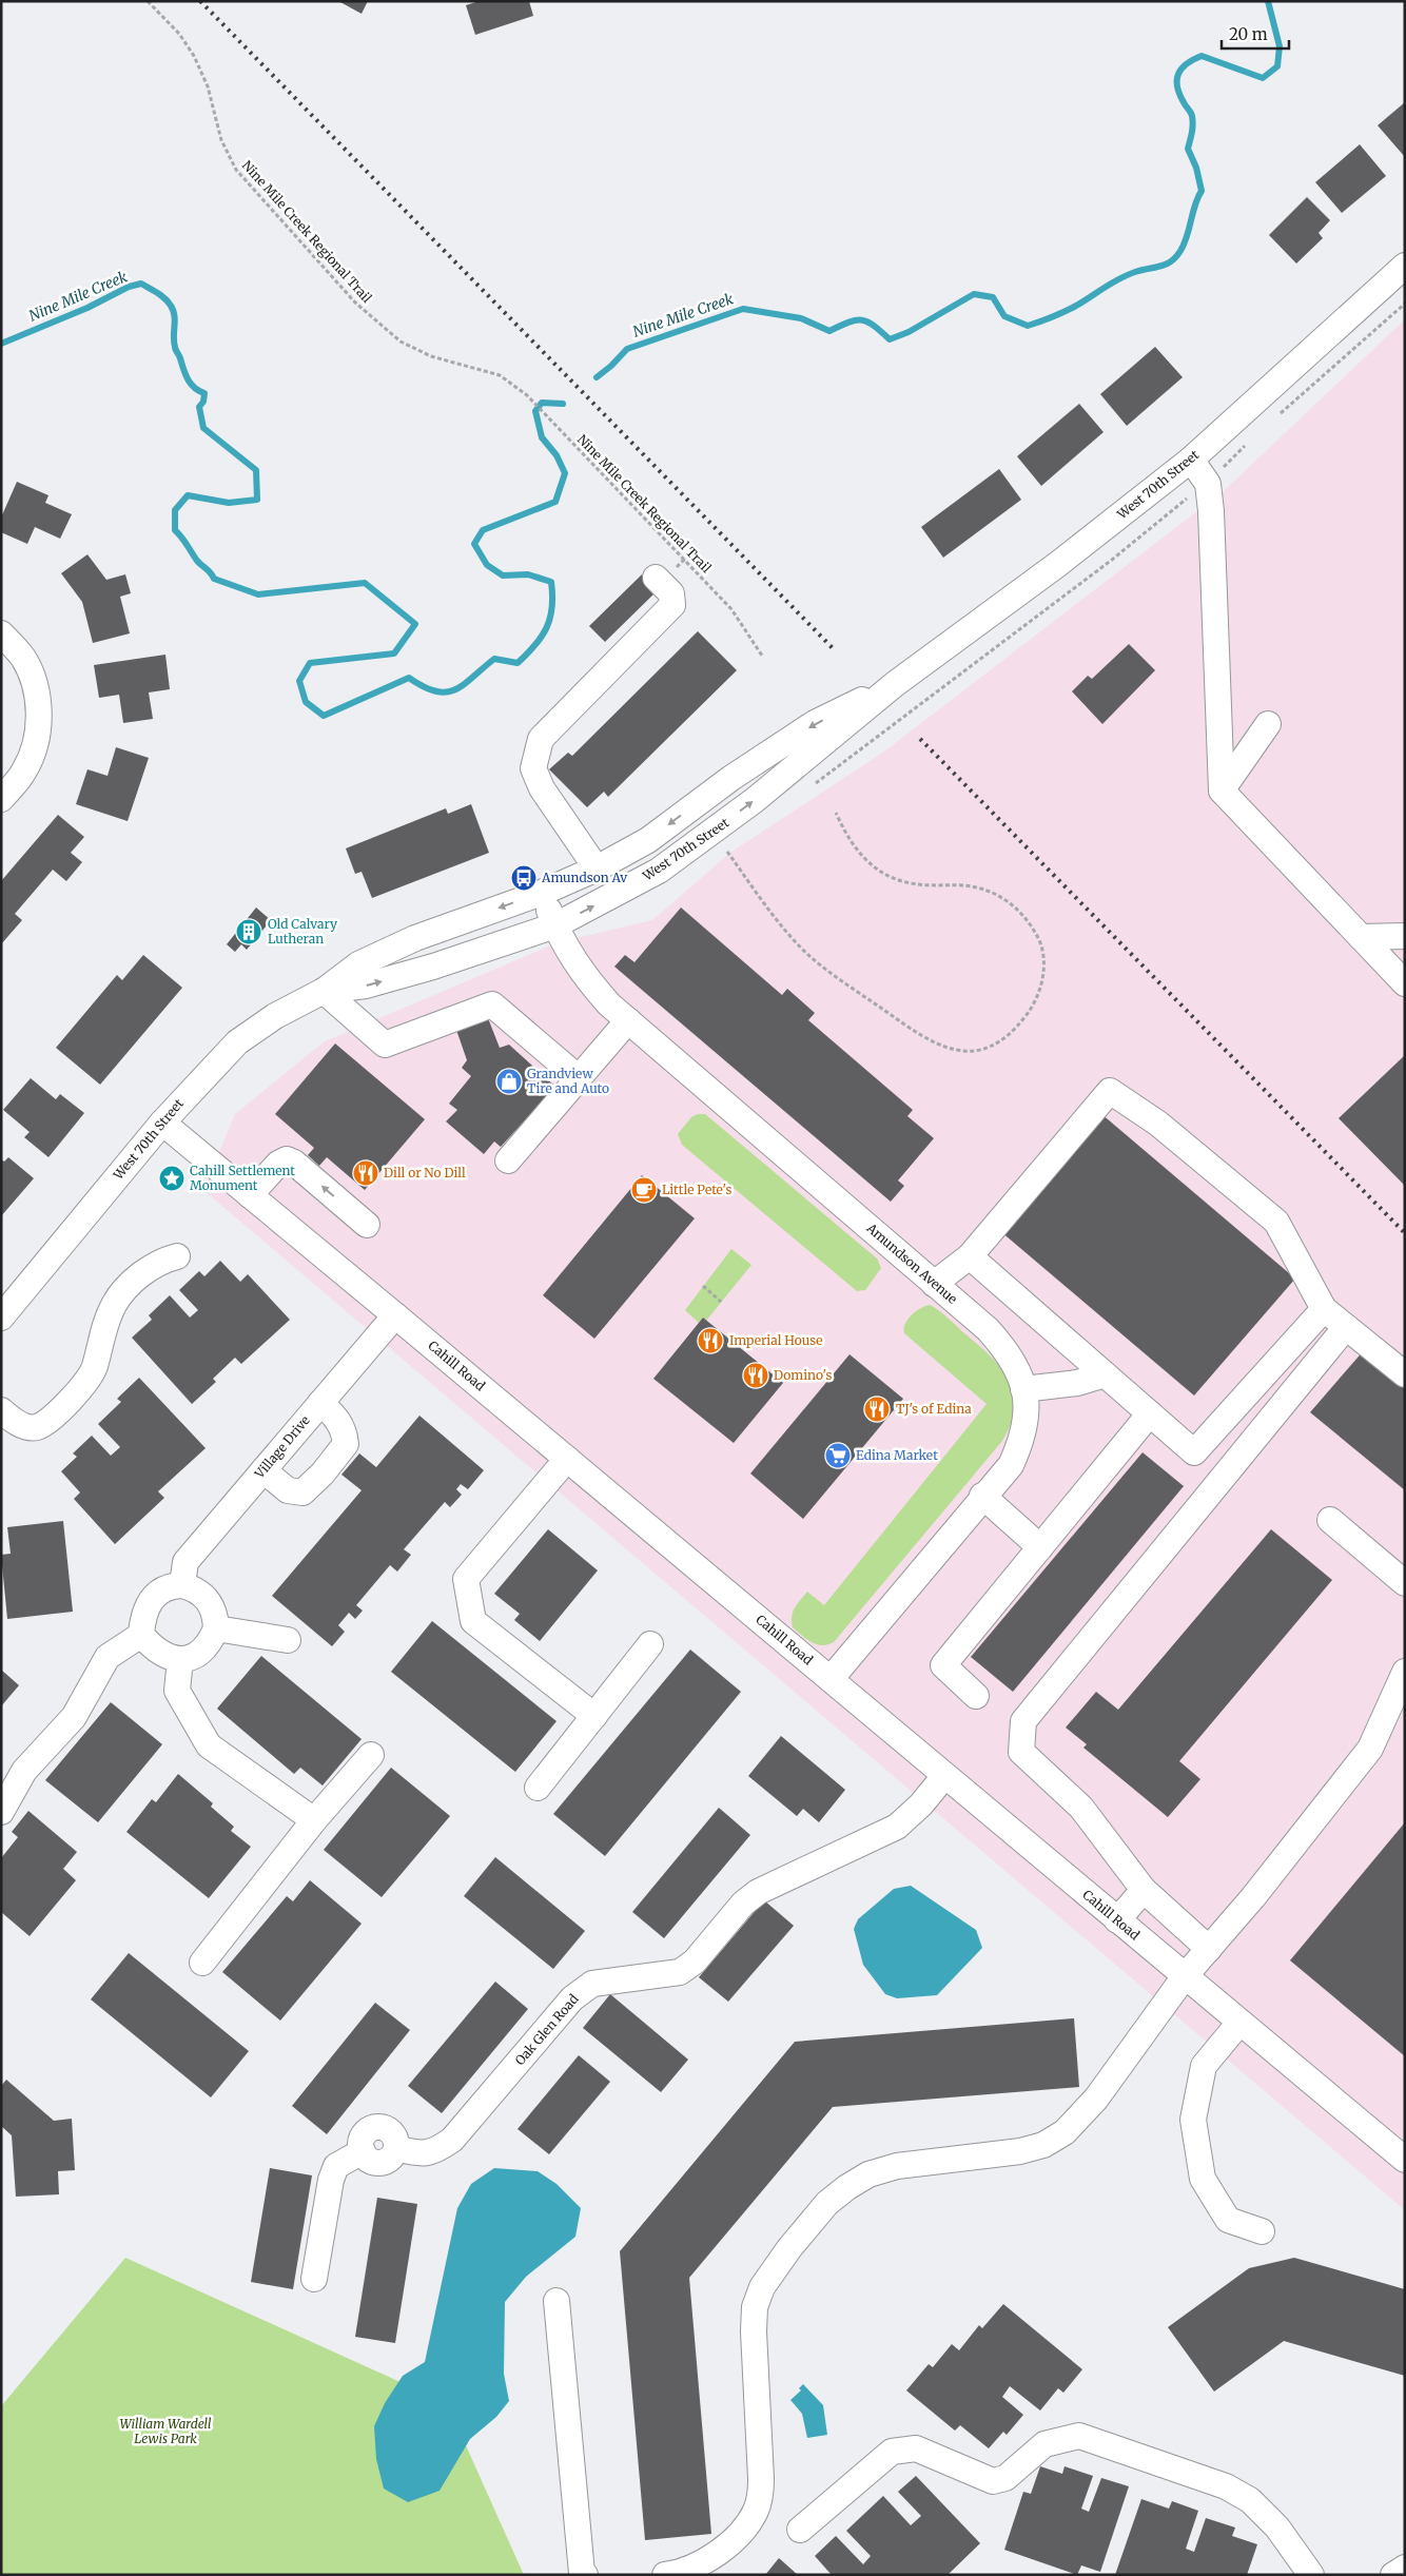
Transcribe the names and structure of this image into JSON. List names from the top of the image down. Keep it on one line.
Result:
{"streets":{"street":["West 70th Street","Amundson Avenue","Cahill Road","Village Drive","Oak Glen Road"],"path":["Nine Mile Creek Regional Trail"]},"crossings":[["West 70th Street","Amundson Avenue"],["West 70th Street","Cahill Road"],["Amundson Avenue","Cahill Road"],["Cahill Road","Village Drive"],["Cahill Road","Oak Glen Road"]],"water":["Nine Mile Creek"],"parks":["William Wardell Lewis Park"],"places":{"bus stop":["Amundson Av"],"building":["Old Calvary Lutheran"],"shop":["Grandview Tire and Auto"],"restaurant":["Dill or No Dill","Imperial House","Domino's","TJ's of Edina"],"place":["Cahill Settlement Monument"],"cafe":["Little Pete's"],"supermarket":["Edina Market"]},"scale_bar":"20 m"}
